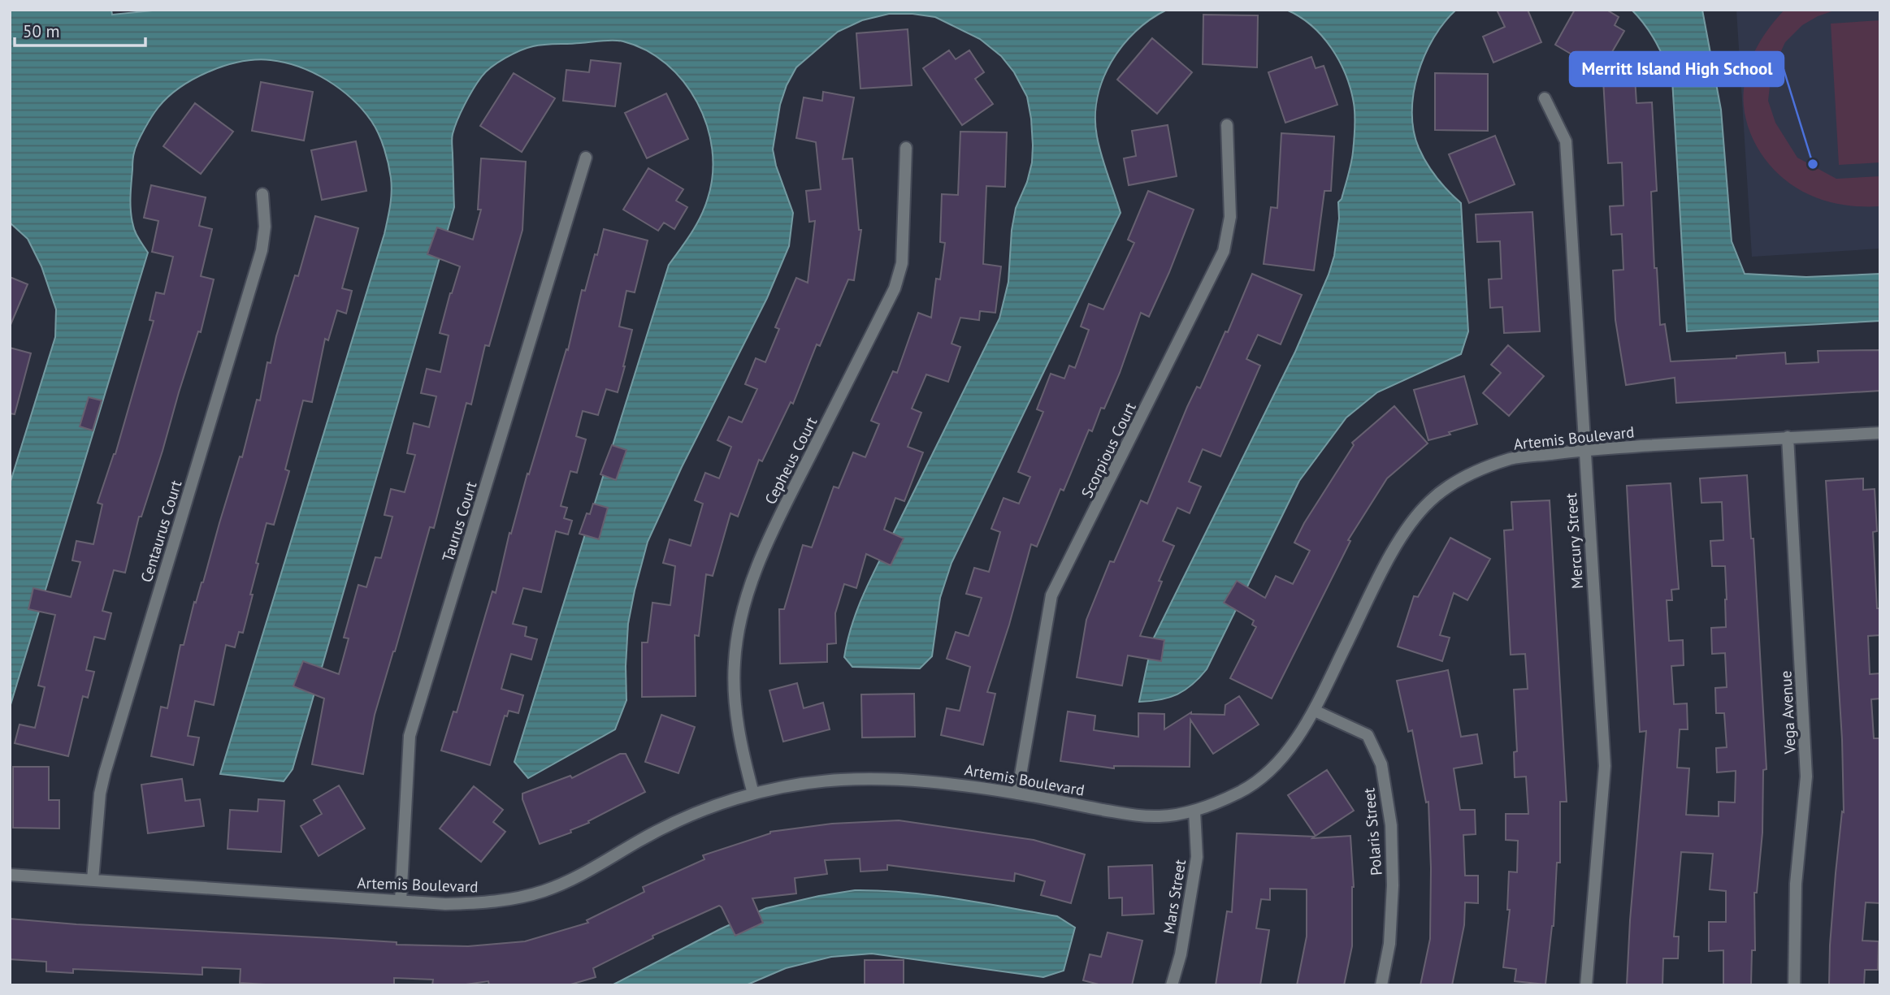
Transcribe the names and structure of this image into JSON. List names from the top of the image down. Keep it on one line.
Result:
{"streets":{"street":["Artemis Boulevard","Scorpious Court","Cepheus Court","Taurus Court","Centaurus Court","Mercury Street","Vega Avenue","Polaris Street","Mars Street"]},"crossings":[["Artemis Boulevard","Scorpious Court"],["Artemis Boulevard","Cepheus Court"],["Artemis Boulevard","Taurus Court"],["Artemis Boulevard","Centaurus Court"],["Artemis Boulevard","Mercury Street"],["Artemis Boulevard","Vega Avenue"],["Artemis Boulevard","Polaris Street"],["Artemis Boulevard","Mars Street"]],"places":["Merritt Island High School"],"scale_bar":"50 m"}
